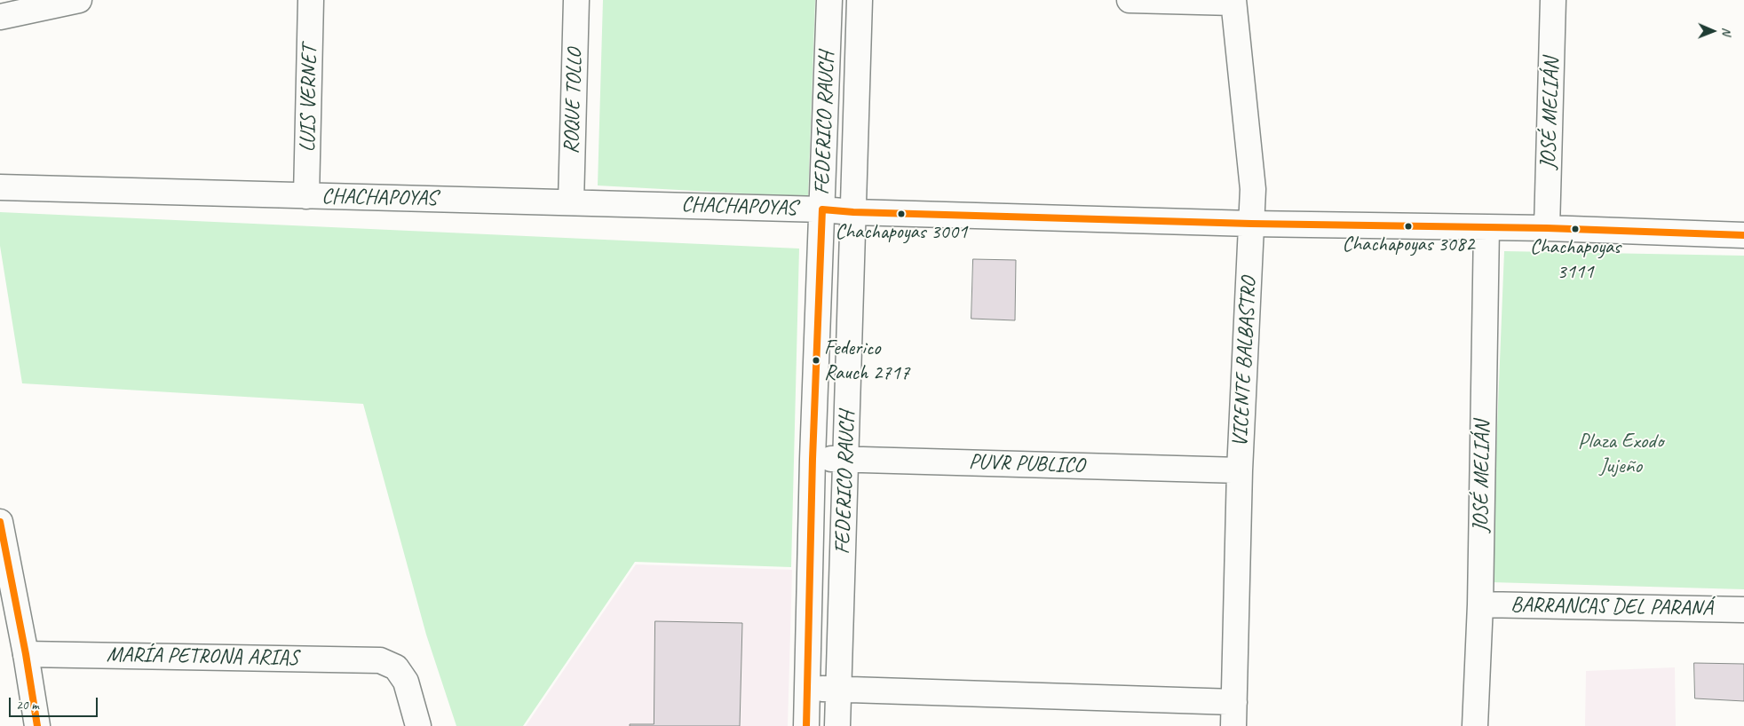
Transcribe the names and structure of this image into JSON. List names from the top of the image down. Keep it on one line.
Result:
{"streets":{"street":["LUIS VERNET","ROQUE TOLLO","JOSÉ MELIÁN","FEDERICO RAUCH","CHACHAPOYAS","VICENTE BALBASTRO","PUVR PUBLICO","BARRANCAS DEL PARANÁ","MARÍA PETRONA ARIAS"]},"crossings":[["LUIS VERNET","CHACHAPOYAS"],["ROQUE TOLLO","CHACHAPOYAS"],["JOSÉ MELIÁN","CHACHAPOYAS"],["JOSÉ MELIÁN","BARRANCAS DEL PARANÁ"],["FEDERICO RAUCH","CHACHAPOYAS"],["FEDERICO RAUCH","PUVR PUBLICO"],["CHACHAPOYAS","VICENTE BALBASTRO"],["VICENTE BALBASTRO","PUVR PUBLICO"]],"parks":["Plaza Exodo Jujeño"],"places":["Chachapoyas 3001","Chachapoyas 3082","Chachapoyas 3111","Federico Rauch 2717"],"scale_bar":"20 m","north":"right"}
